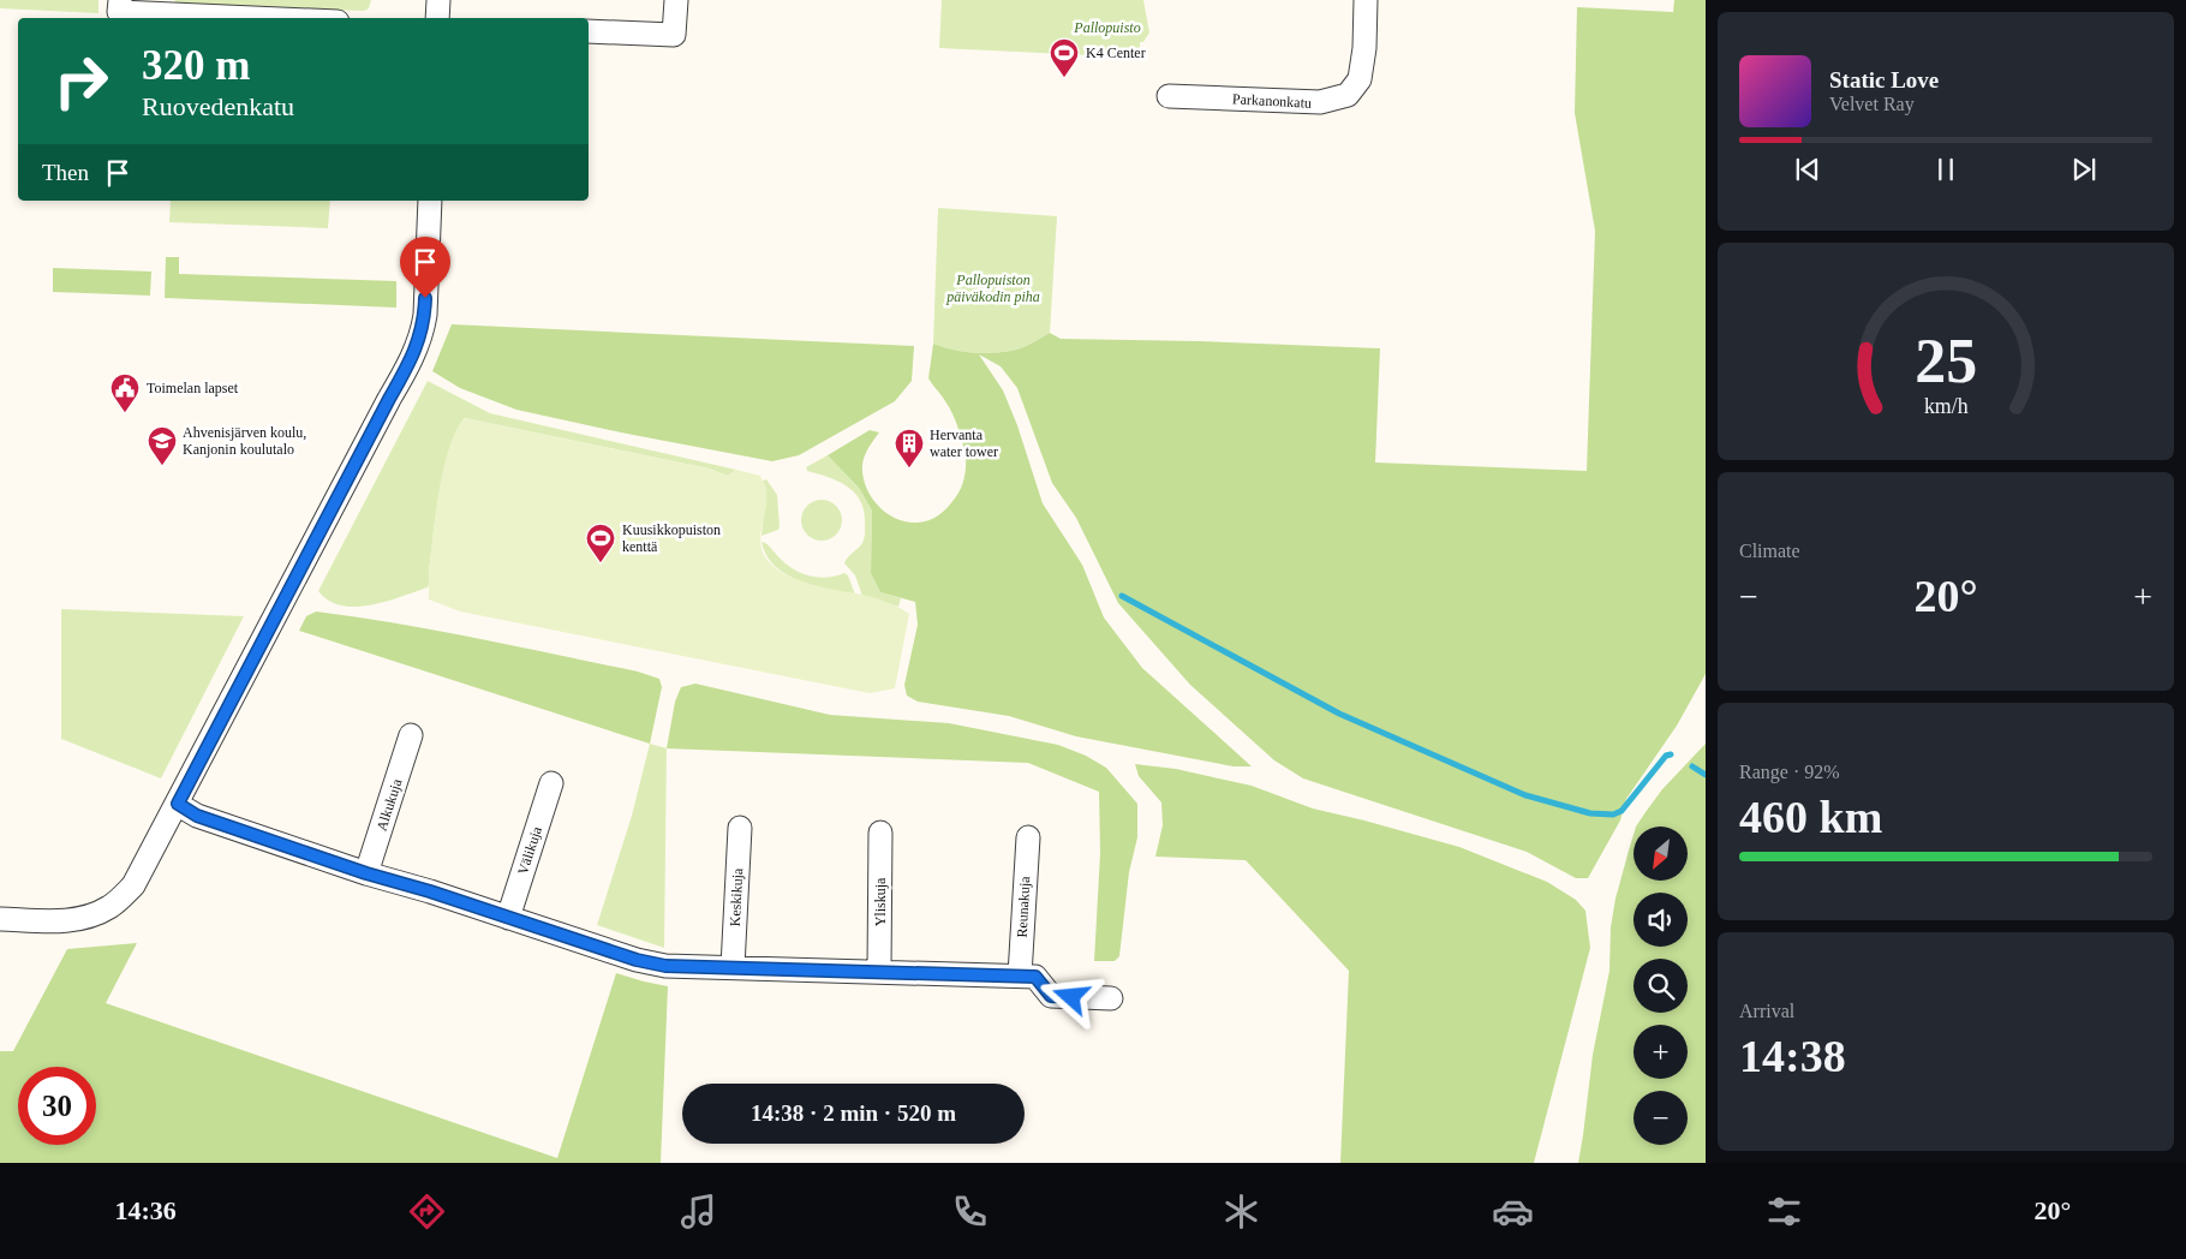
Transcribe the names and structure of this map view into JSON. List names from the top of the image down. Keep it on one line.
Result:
{"streets":{"street":["Parkanonkatu","Alkukuja","Välikuja","Keskikuja","Yliskuja","Reunakuja"]},"parks":["Pallopuisto","Pallopuiston päiväkodin piha"],"places":{"sports":["K4 Center","Kuusikkopuiston kenttä"],"public building":["Toimelan lapset"],"school or university":["Ahvenisjärven koulu, Kanjonin koulutalo"],"building":["Hervanta water tower"]},"north":"bottom left","page":{"turn":["320 m","Ruovedenkatu"],"song":["Static Love","Velvet Ray"],"then":"Then","tile":["Climate",["Range · 92%","460 km"],["Arrival","14:38"]],"heat":["−","20°","+"],"map_buttons":["+","−"],"limit":"30","trip":"14:38 · 2 min · 520 m","tabs":["14:36","20°"],"gauge":["25","km/h"]}}
